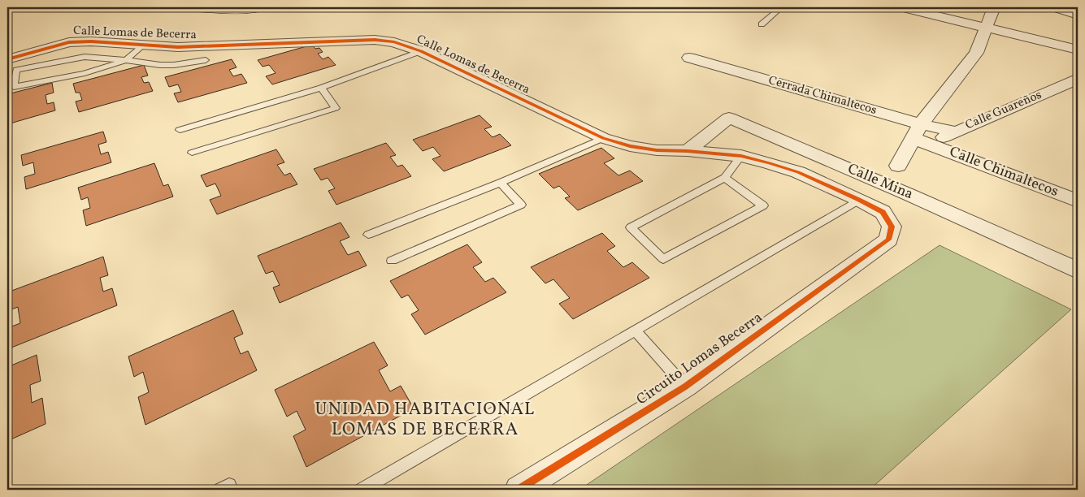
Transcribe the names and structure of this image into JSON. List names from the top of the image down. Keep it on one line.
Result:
{"streets":{"street":["Calle Lomas de Becerra","Cerrada Chimaltecos","Calle Guareños","Calle Chimaltecos","Calle Mina","Circuito Lomas Becerra"]},"crossings":[["Calle Lomas de Becerra","Calle Mina"],["Calle Lomas de Becerra","Circuito Lomas Becerra"],["Cerrada Chimaltecos","Calle Guareños"],["Cerrada Chimaltecos","Calle Chimaltecos"],["Calle Guareños","Calle Chimaltecos"]],"districts":["UNIDAD HABITACIONAL LOMAS DE BECERRA"]}
